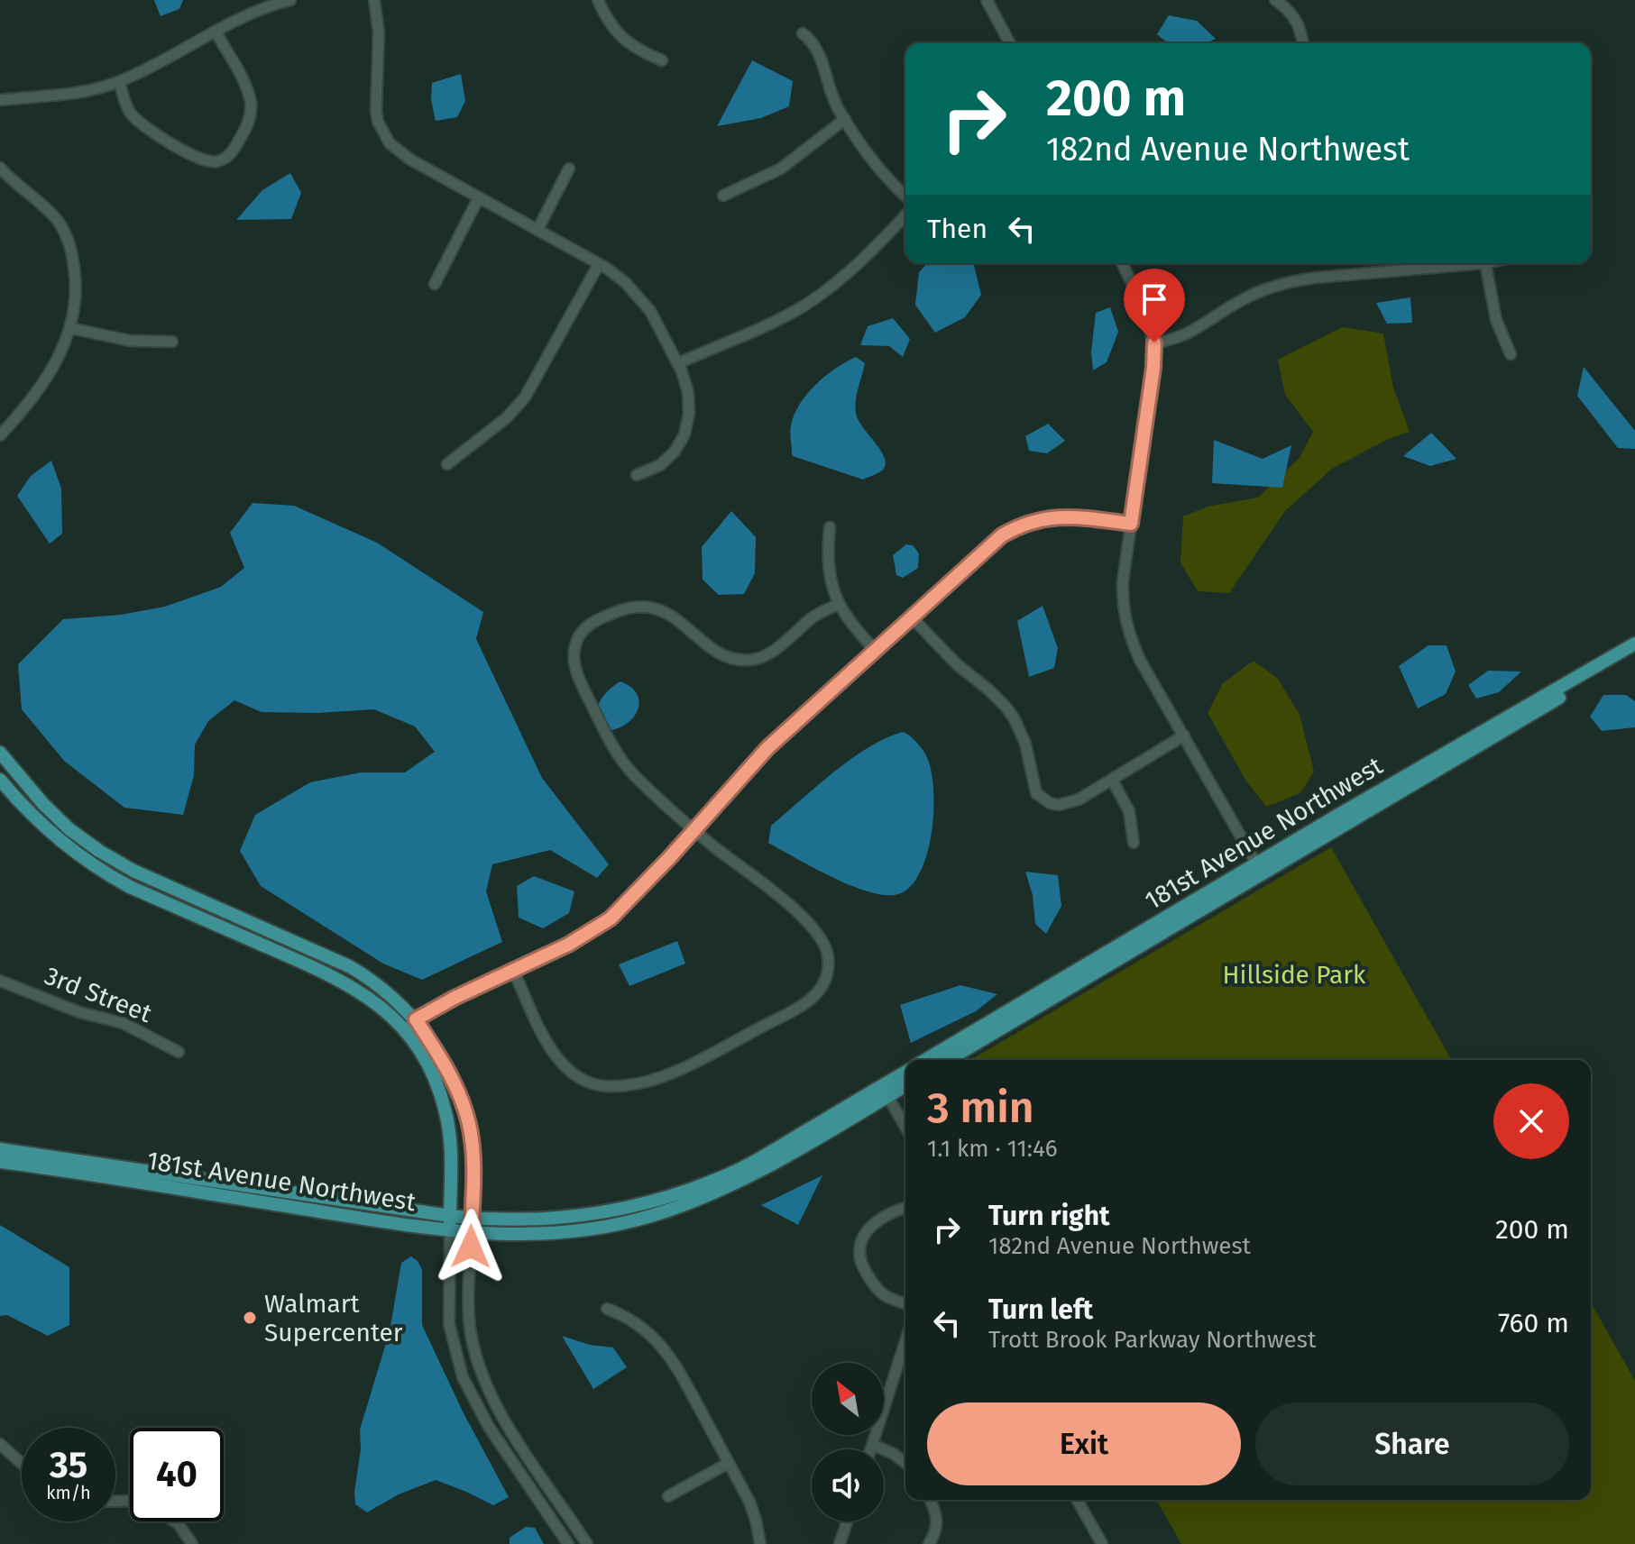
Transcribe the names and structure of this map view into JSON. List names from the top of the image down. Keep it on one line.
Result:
{"streets":{"main road":["181st Avenue Northwest"],"street":["3rd Street"]},"parks":["Hillside Park"],"places":["Walmart Supercenter"],"north":"top left","page":{"turn":["200 m","182nd Avenue Northwest"],"then":"Then","heading":["3 min","1.1 km · 11:46"],"list":[{"name":"Turn right","note":"182nd Avenue Northwest","value":"200 m"},{"name":"Turn left","note":"Trott Brook Parkway Northwest","value":"760 m"}],"buttons":["Exit","Share"],"speed":"35 km/h","limit":"40"}}
